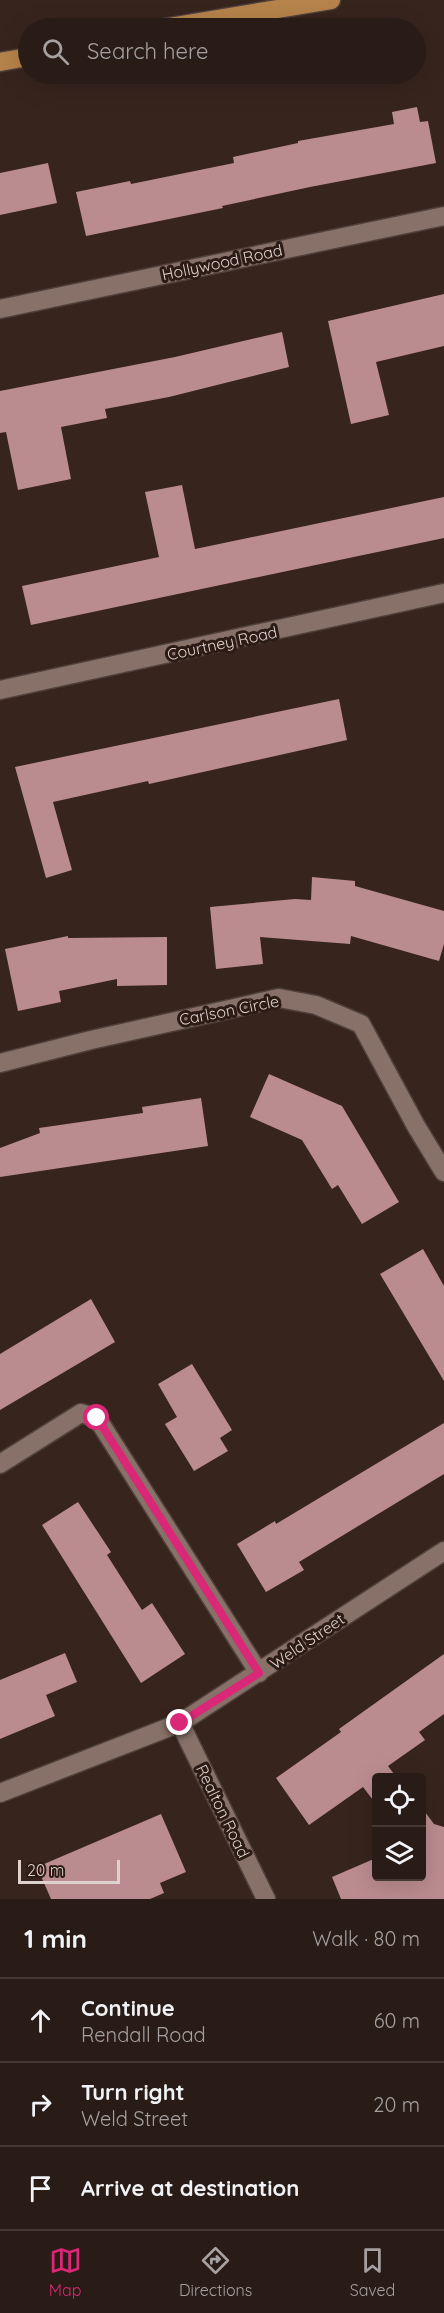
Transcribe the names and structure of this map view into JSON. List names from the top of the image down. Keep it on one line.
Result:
{"streets":{"street":["Hollywood Road","Courtney Road","Carlson Circle","Weld Street","Realton Road"]},"crossings":[["Weld Street","Realton Road"]],"scale_bar":"20 m","page":{"search":"Search here","scale":"20 m","heading":["1 min","Walk · 80 m"],"list":[["Continue","Rendall Road","60 m"],["Turn right","Weld Street","20 m"],"Arrive at destination"],"nav":["Map","Directions","Saved"]}}
